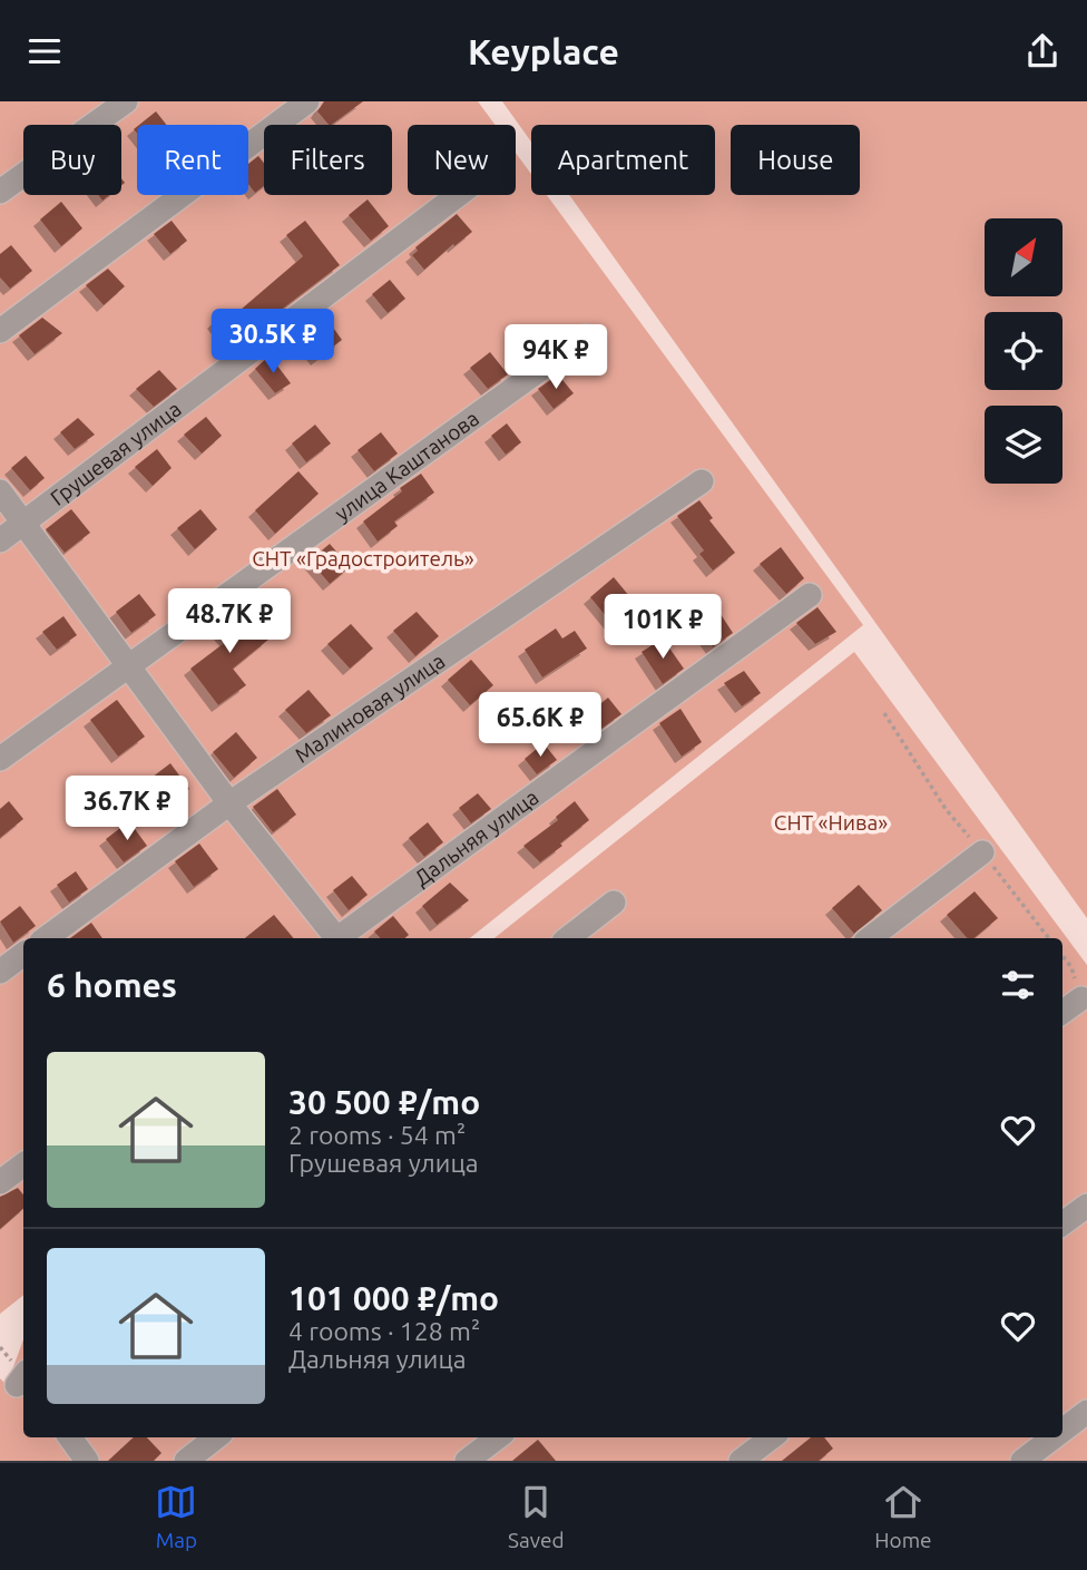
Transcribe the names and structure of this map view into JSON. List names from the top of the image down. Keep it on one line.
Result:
{"streets":{"street":["Грушевая улица","улица Каштанова","Малиновая улица","Дальняя улица"]},"parks":["СНТ «Градостроитель»","СНТ «Нива»"],"north":"top right","page":{"header":"Keyplace","chip":["Buy","Rent","Filters","New","Apartment","House"],"price":["30.5K ₽","94K ₽","48.7K ₽","101K ₽","65.6K ₽","36.7K ₽"],"heading":"6 homes","list":[{"name":"30 500 ₽/mo","note":"2 rooms · 54 m² · Грушевая улица"},{"name":"101 000 ₽/mo","note":"4 rooms · 128 m² · Дальняя улица"}],"tabs":["Map","Saved","Home"]}}
